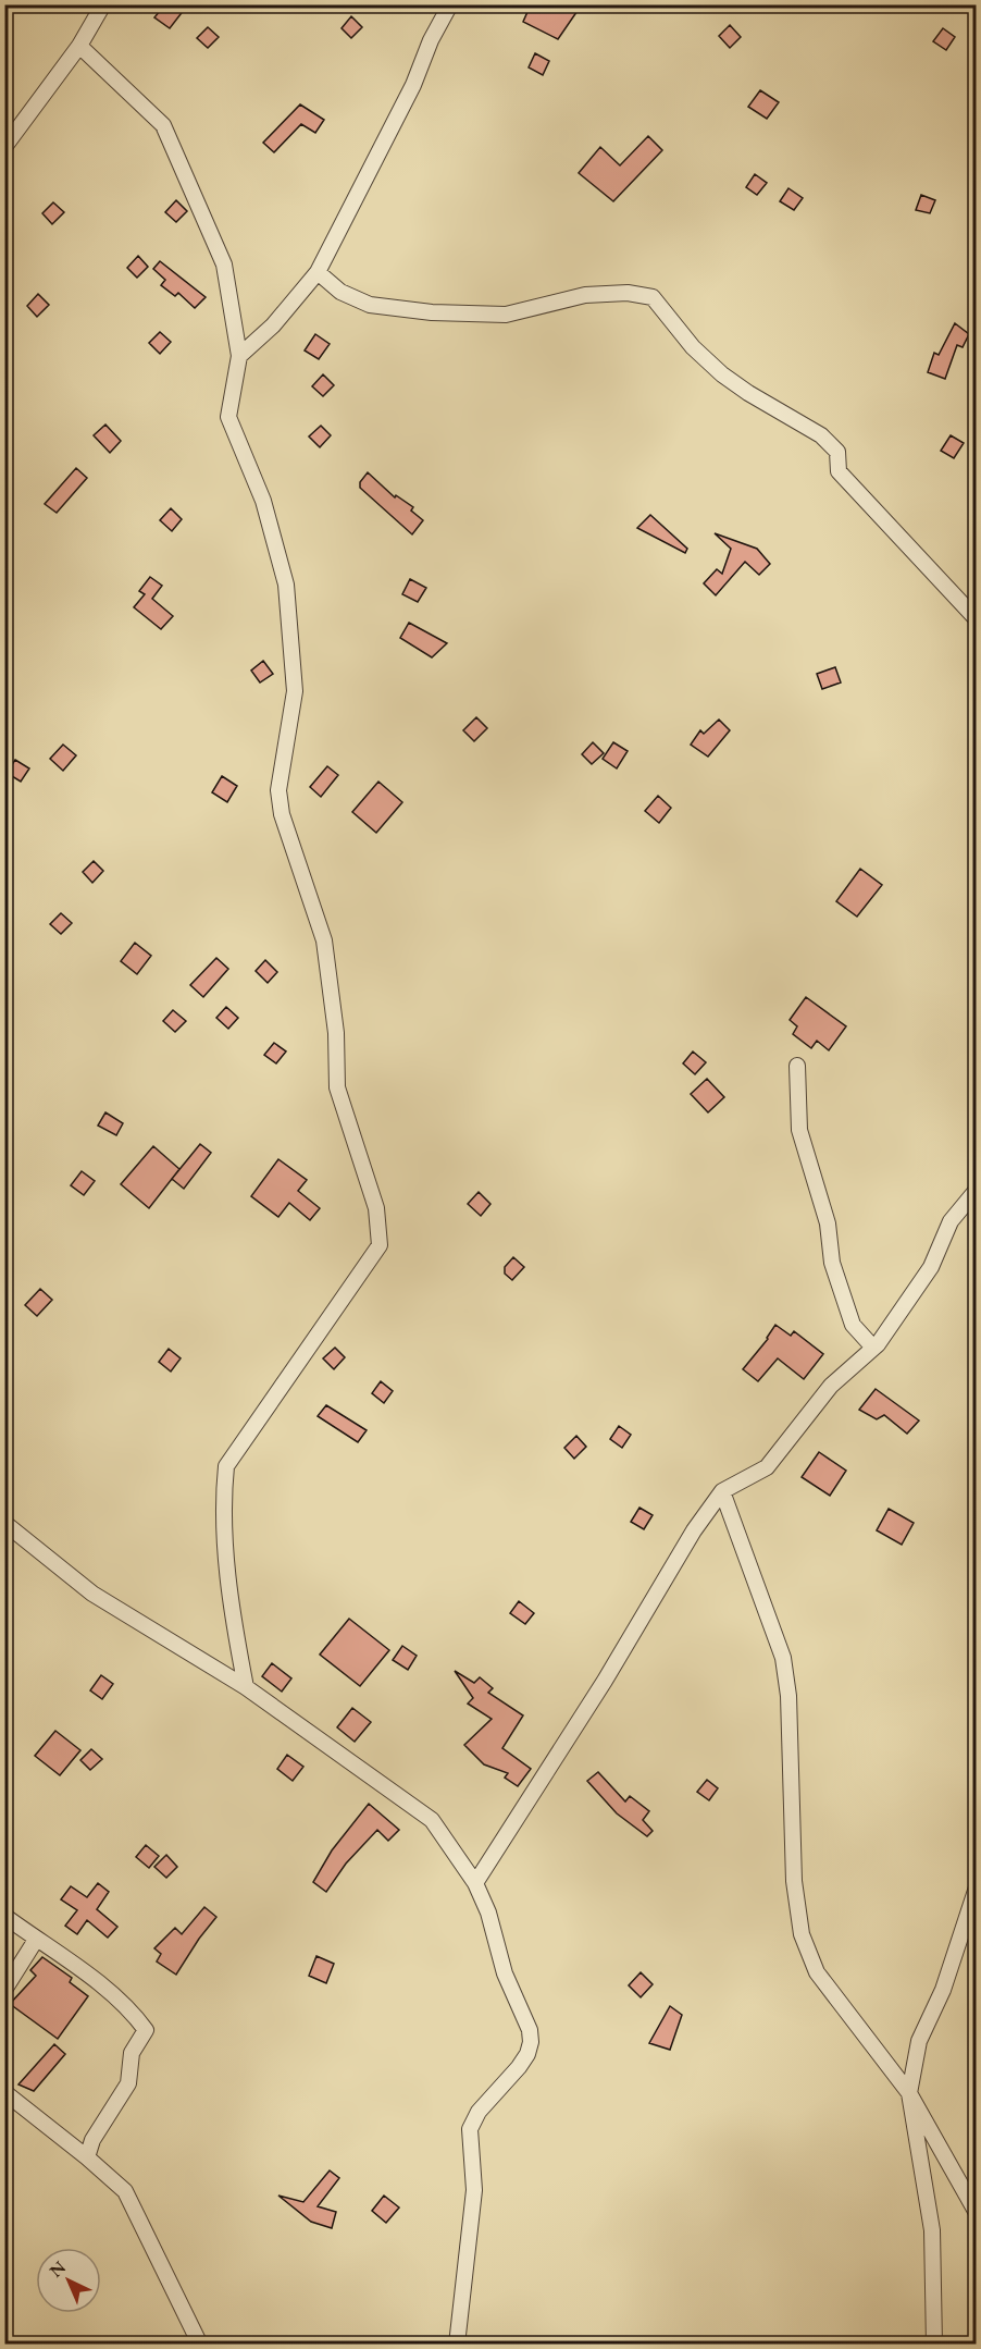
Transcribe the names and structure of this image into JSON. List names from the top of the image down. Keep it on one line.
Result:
{"north":"top left"}
